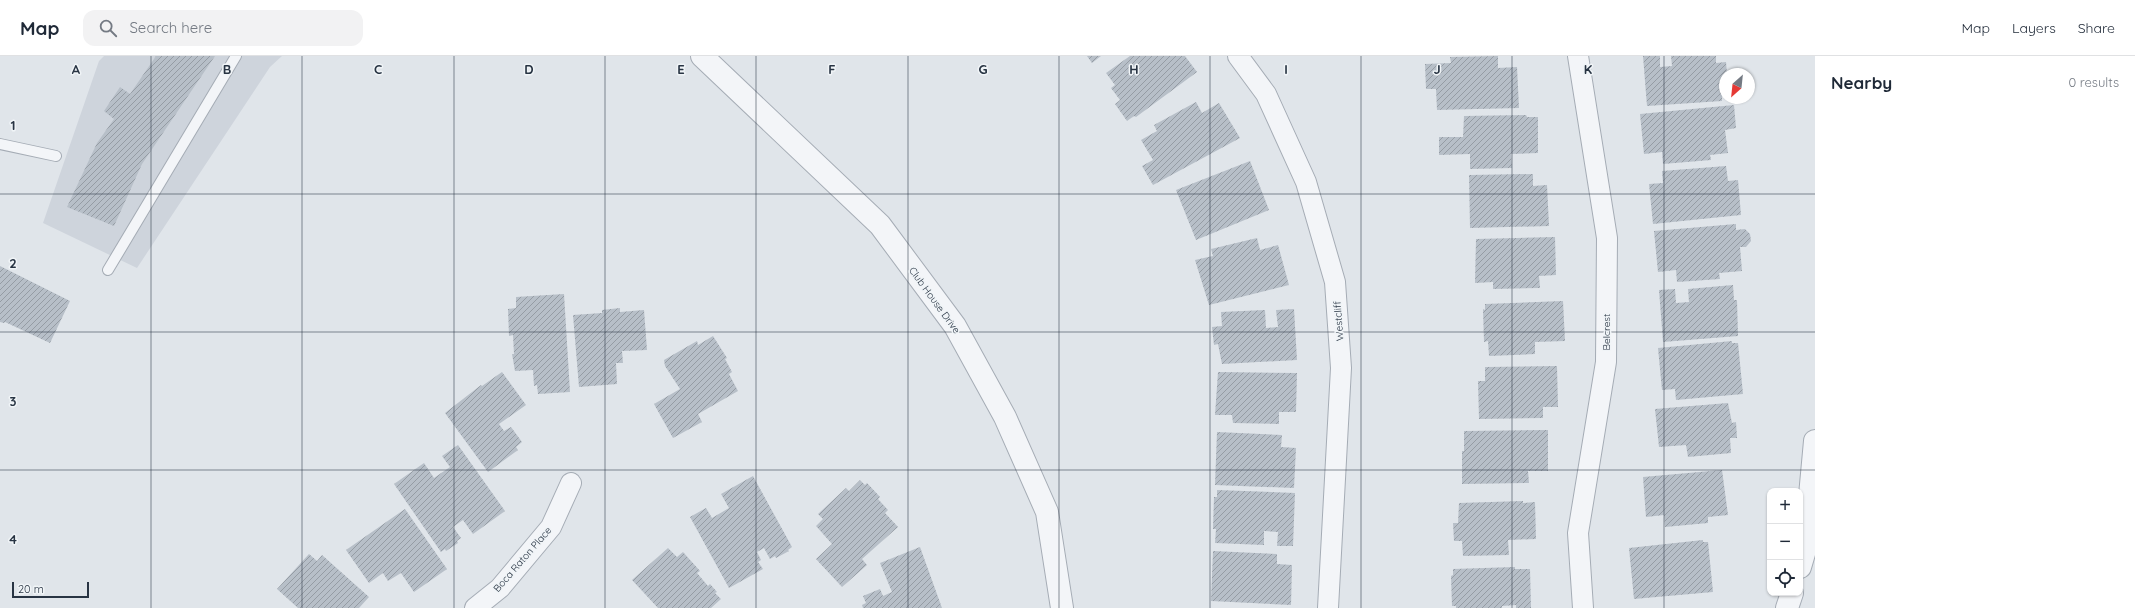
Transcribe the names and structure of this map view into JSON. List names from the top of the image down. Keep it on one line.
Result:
{"streets":{"street":["Club House Drive","Westcliff","Belcrest","Boca Raton Place"]},"scale_bar":"20 m","north":"bottom left","page":{"header":"Map","search":"Search here","nav":["Map","Layers","Share"],"heading":["Nearby","0 results"],"map_buttons":["+","−"],"scale":"20 m"},"grid":{"columns":["A","B","C","D","E","F","G","H","I","J","K"],"rows":["1","2","3","4"]}}
